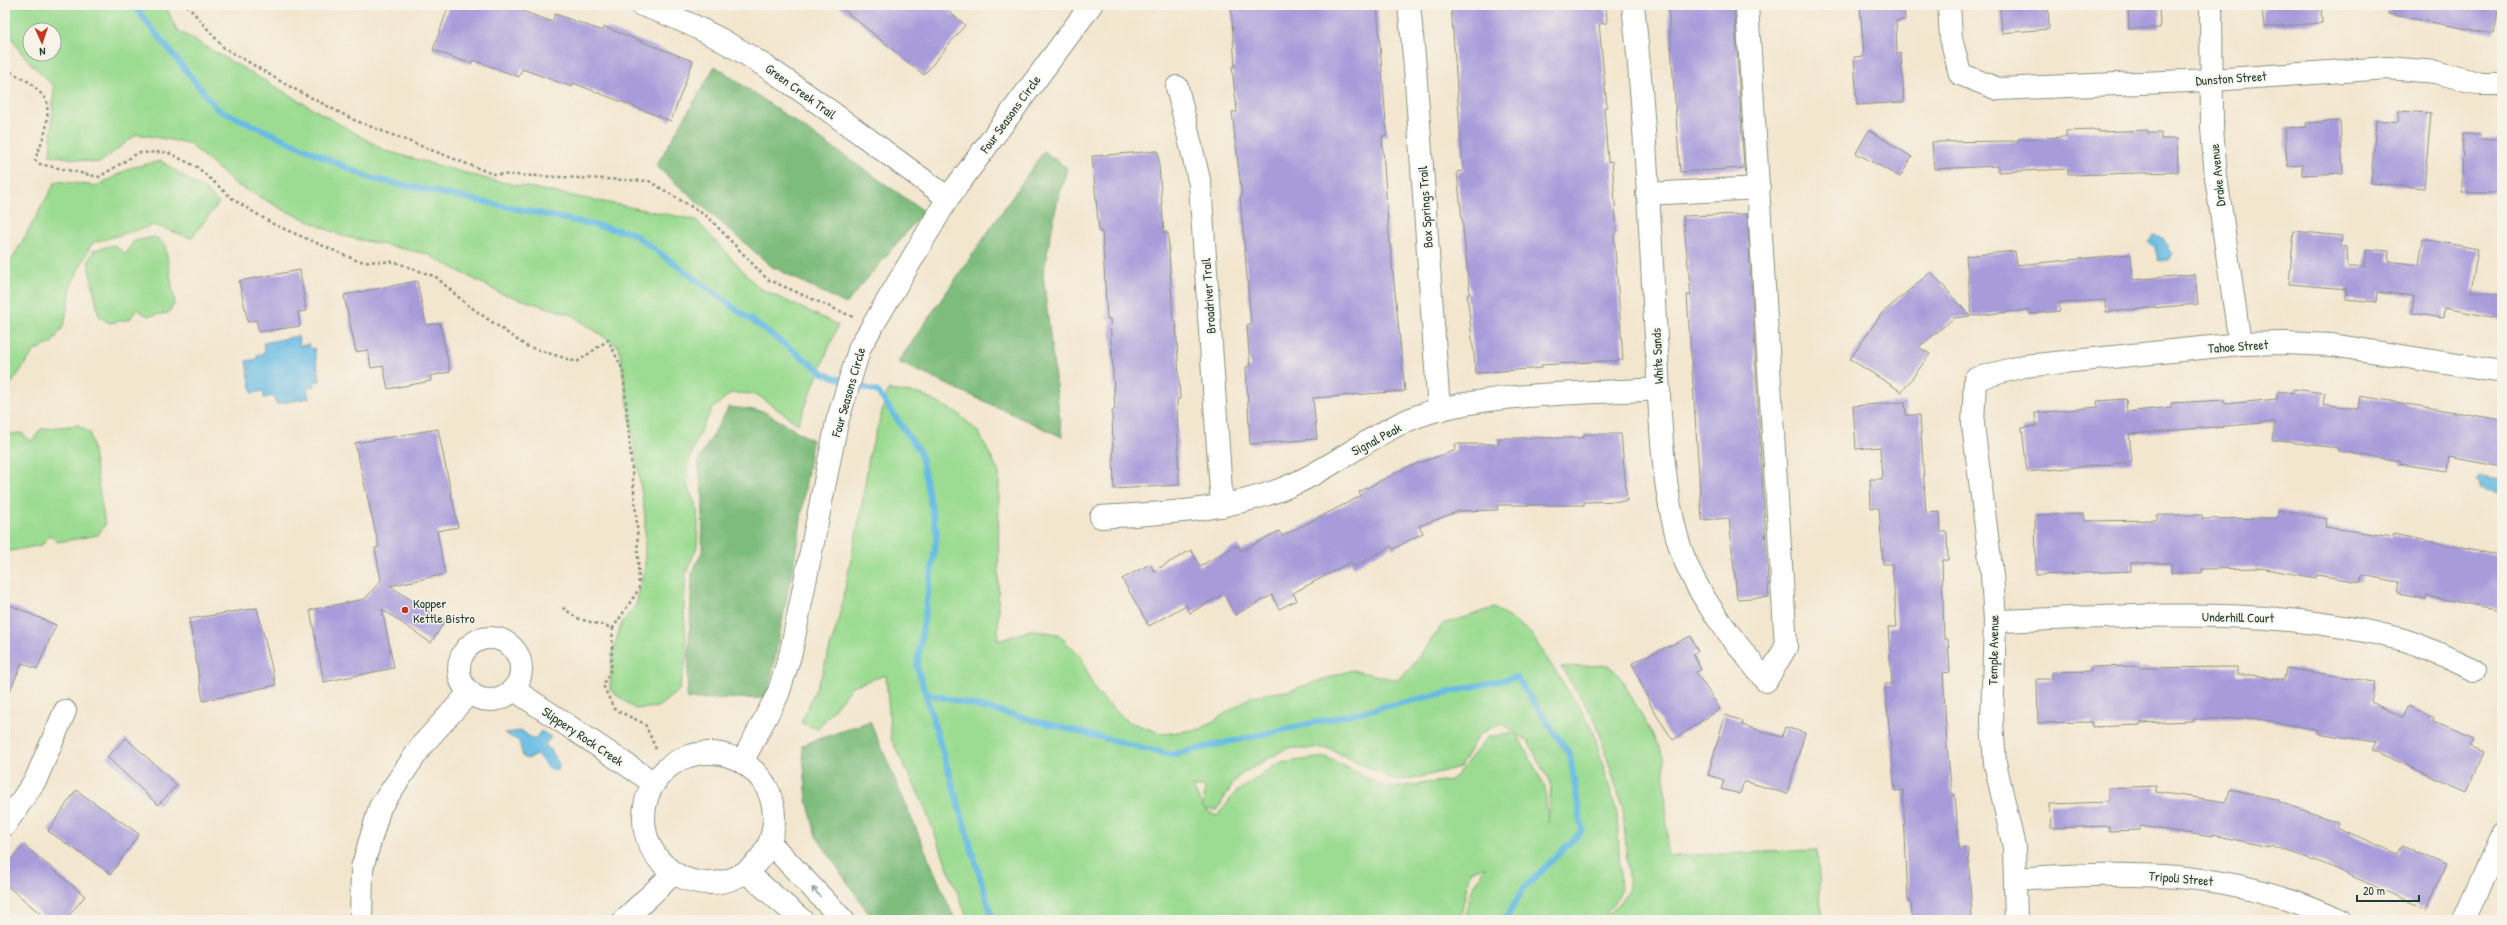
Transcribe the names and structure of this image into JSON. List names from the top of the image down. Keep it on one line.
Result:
{"streets":{"street":["Dunston Street","Green Creek Trail","Four Seasons Circle","Drake Avenue","Box Springs Trail","Broadriver Trail","Tahoe Street","White Sands","Signal Peak","Underhill Court","Temple Avenue","Slippery Rock Creek","Tripoli Street"]},"crossings":[["Dunston Street","Drake Avenue"],["Green Creek Trail","Four Seasons Circle"],["Four Seasons Circle","Slippery Rock Creek"],["Drake Avenue","Tahoe Street"],["Box Springs Trail","Signal Peak"],["Broadriver Trail","Signal Peak"],["Tahoe Street","Temple Avenue"],["White Sands","Signal Peak"],["Underhill Court","Temple Avenue"],["Temple Avenue","Tripoli Street"]],"places":["Kopper Kettle Bistro"],"scale_bar":"20 m","north":"bottom"}
